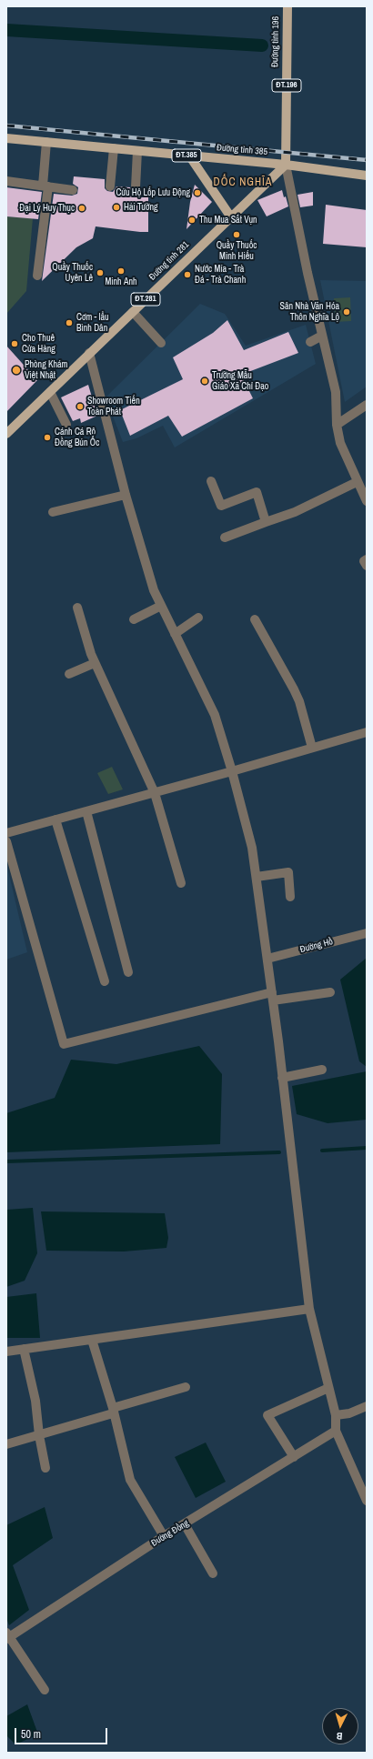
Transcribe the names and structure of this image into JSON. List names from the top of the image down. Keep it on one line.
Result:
{"streets":{"main road":["Đường tỉnh 196","ĐT.196","Đường tỉnh 385","ĐT.385","Đường tỉnh 281","ĐT.281"],"street":["Đường Hồ","Đường Đồng"]},"crossings":[["Đường tỉnh 196","Đường tỉnh 385"],["Đường tỉnh 196","Đường tỉnh 281"],["Đường tỉnh 385","Đường tỉnh 281"]],"districts":["DỐC NGHĨA"],"places":["Cứu Hộ Lốp Lưu Động","Hải Tường","Đại Lý Huy Thục","Thu Mua Sắt Vụn","Quầy Thuốc Minh Hiếu","Minh Anh","Quầy Thuốc Uyên Lê","Nước Mía - Trà Đá - Trà Chanh","Sân Nhà Văn Hóa Thôn Nghĩa Lộ","Cơm - lẩu Bình Dân","Cho Thuê Cửa Hàng","Phòng Khám Việt Nhật","Trường Mẫu Giáo Xã Chỉ Đạo","Showroom Tiến Toàn Phát","Cánh Cá Rô Đồng Bún Ốc"],"scale_bar":"50 m","north":"bottom"}
